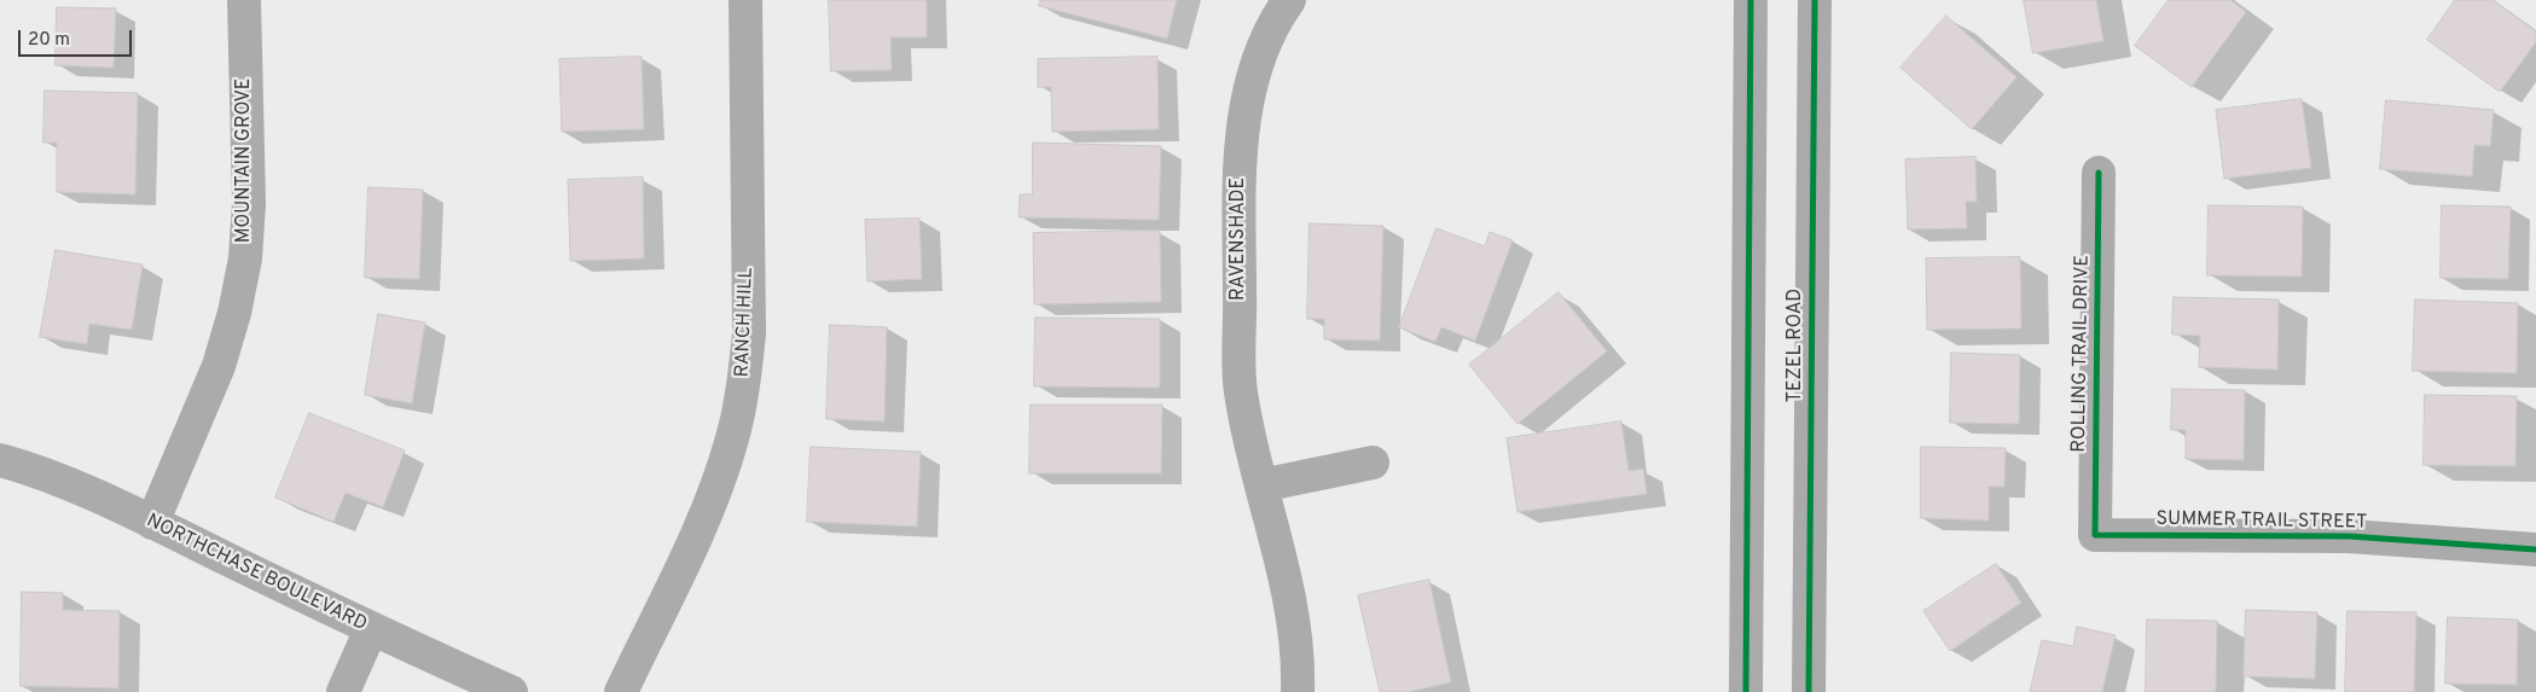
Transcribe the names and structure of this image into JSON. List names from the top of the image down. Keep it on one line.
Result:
{"streets":{"main road":["TEZEL ROAD"],"street":["MOUNTAIN GROVE","RAVENSHADE","RANCH HILL","ROLLING TRAIL DRIVE","SUMMER TRAIL STREET","NORTHCHASE BOULEVARD"]},"crossings":[["MOUNTAIN GROVE","NORTHCHASE BOULEVARD"],["ROLLING TRAIL DRIVE","SUMMER TRAIL STREET"]],"scale_bar":"20 m"}
